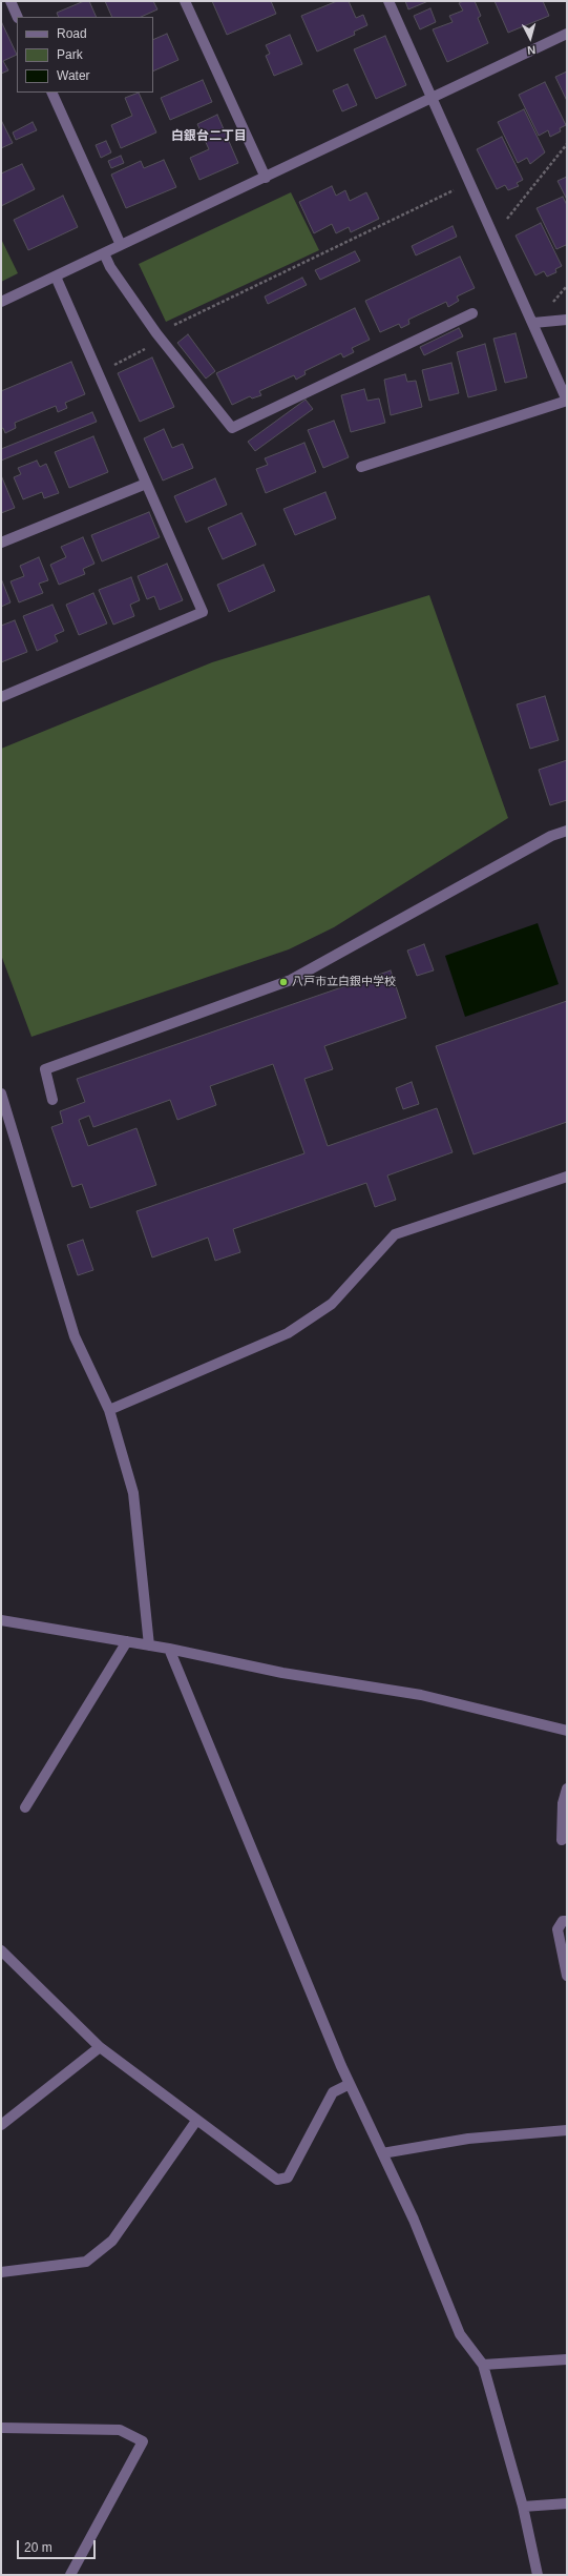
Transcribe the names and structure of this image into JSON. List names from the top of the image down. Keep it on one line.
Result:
{"districts":["白銀台二丁目"],"places":["八戸市立白銀中学校"],"legend":["Road","Park","Water"],"scale_bar":"20 m","north":"bottom"}
